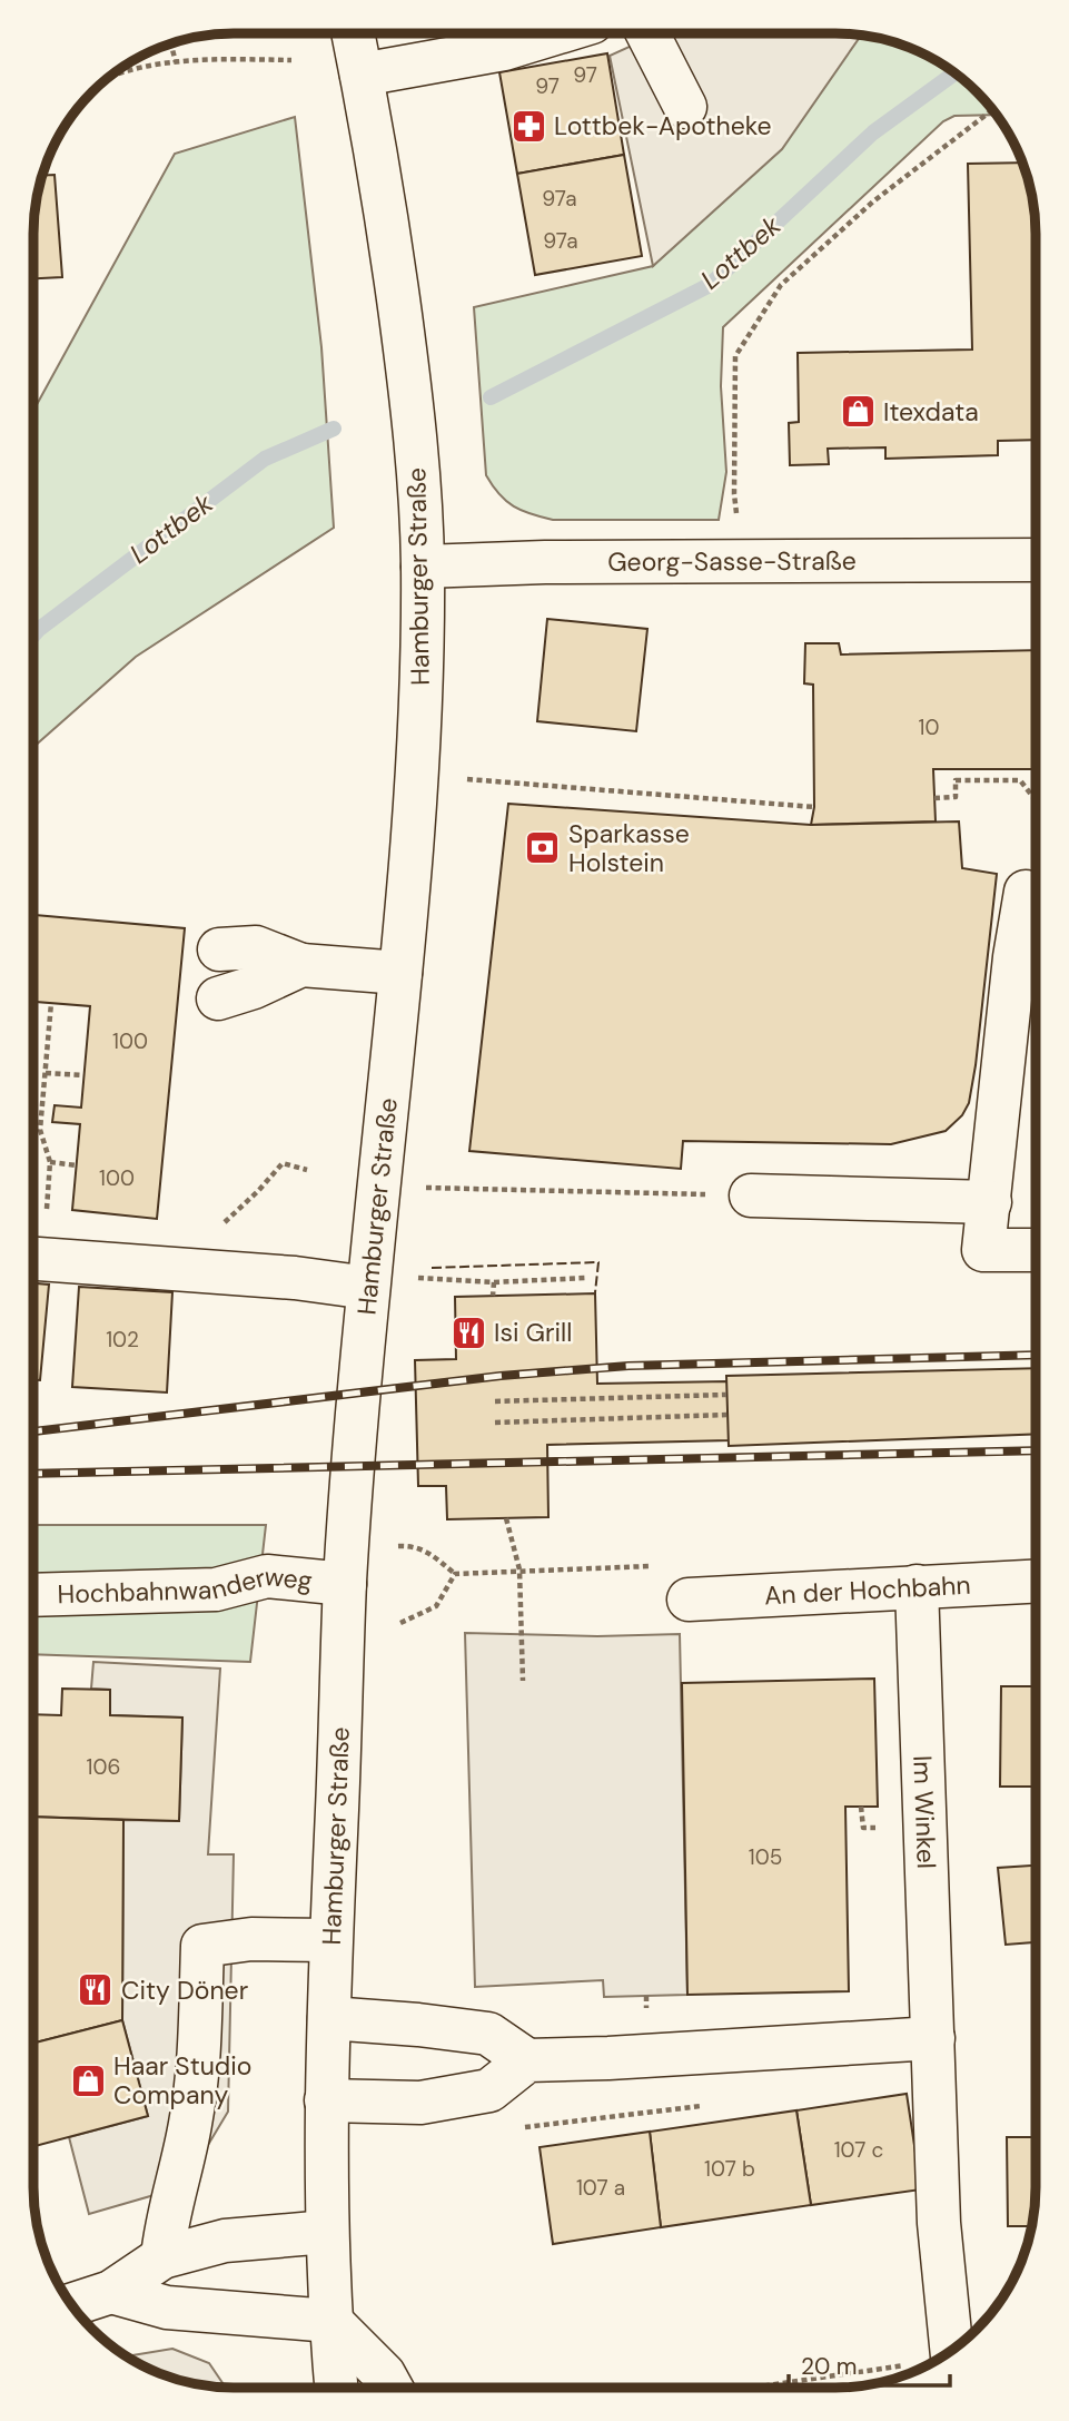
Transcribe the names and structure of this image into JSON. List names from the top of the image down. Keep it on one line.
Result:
{"streets":{"street":["Georg-Sasse-Straße","Hamburger Straße","Hochbahnwanderweg","An der Hochbahn","Im Winkel"]},"crossings":[["Georg-Sasse-Straße","Hamburger Straße"],["Hamburger Straße","Hochbahnwanderweg"],["An der Hochbahn","Im Winkel"]],"water":["Lottbek"],"places":{"pharmacy":["Lottbek-Apotheke"],"shop":["Itexdata","Haar Studio Company"],"bank":["Sparkasse Holstein"],"restaurant":["Isi Grill","City Döner"]},"house_numbers":["97","97","97a","97a","10","100","100","102","106","105","107 c","107 b","107 a"],"scale_bar":"20 m"}
